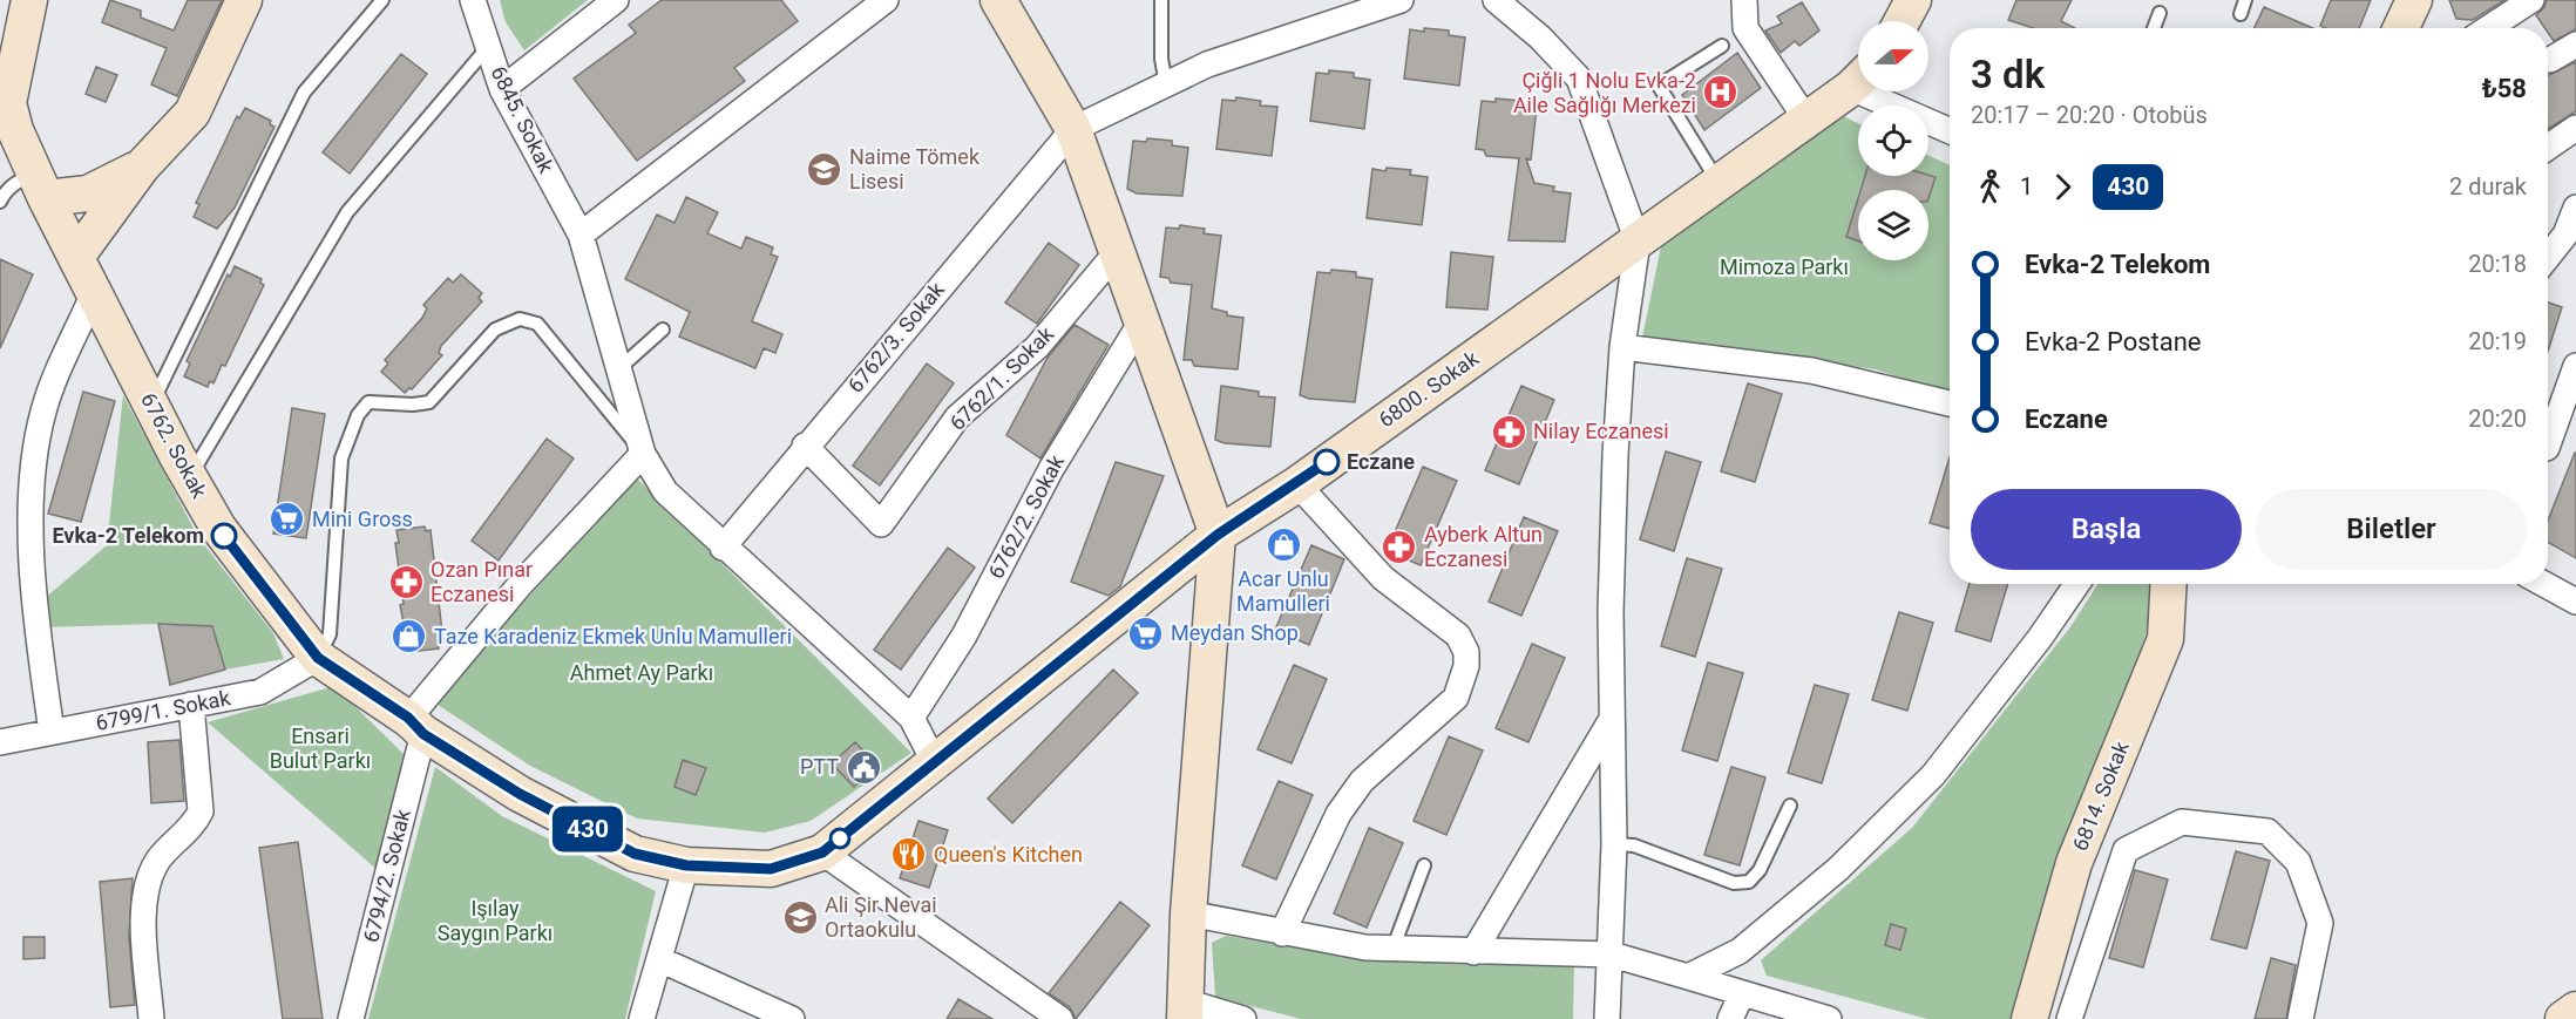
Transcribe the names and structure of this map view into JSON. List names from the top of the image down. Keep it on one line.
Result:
{"streets":{"street":["6845. Sokak","6762/3. Sokak","6762/1. Sokak","6800. Sokak","6762. Sokak","6762/2. Sokak","6799/1. Sokak","6814. Sokak","6794/2. Sokak"]},"crossings":[["6845. Sokak","6762/3. Sokak"],["6845. Sokak","6762/2. Sokak"],["6762/3. Sokak","6762/1. Sokak"],["6800. Sokak","6762. Sokak"],["6762. Sokak","6799/1. Sokak"],["6762. Sokak","6794/2. Sokak"]],"parks":["Mimoza Parkı","Ahmet Ay Parkı","Ensari Bulut Parkı","Işılay Saygın Parkı"],"places":{"hospital":["Çiğli 1 Nolu Evka-2 Aile Sağlığı Merkezi"],"school or university":["Naime Tömek Lisesi","Ali Şir Nevai Ortaokulu"],"pharmacy":["Nilay Eczanesi","Ayberk Altun Eczanesi","Ozan Pınar Eczanesi"],"other":["Eczane","Evka-2 Telekom"],"supermarket":["Mini Gross","Meydan Shop"],"shop":["Acar Unlu Mamulleri","Taze Karadeniz Ekmek Unlu Mamulleri"],"public building":["PTT"],"restaurant":["Queen's Kitchen"]},"lines":["bus line 430"],"north":"right","page":{"on_map":"430","heading":["3 dk","20:17 – 20:20 · Otobüs","₺58"],"legs":["1","430","2 durak"],"list":[{"name":"Evka-2 Telekom","value":"20:18"},{"name":"Evka-2 Postane","value":"20:19"},{"name":"Eczane","value":"20:20"}],"buttons":["Başla","Biletler"]}}
